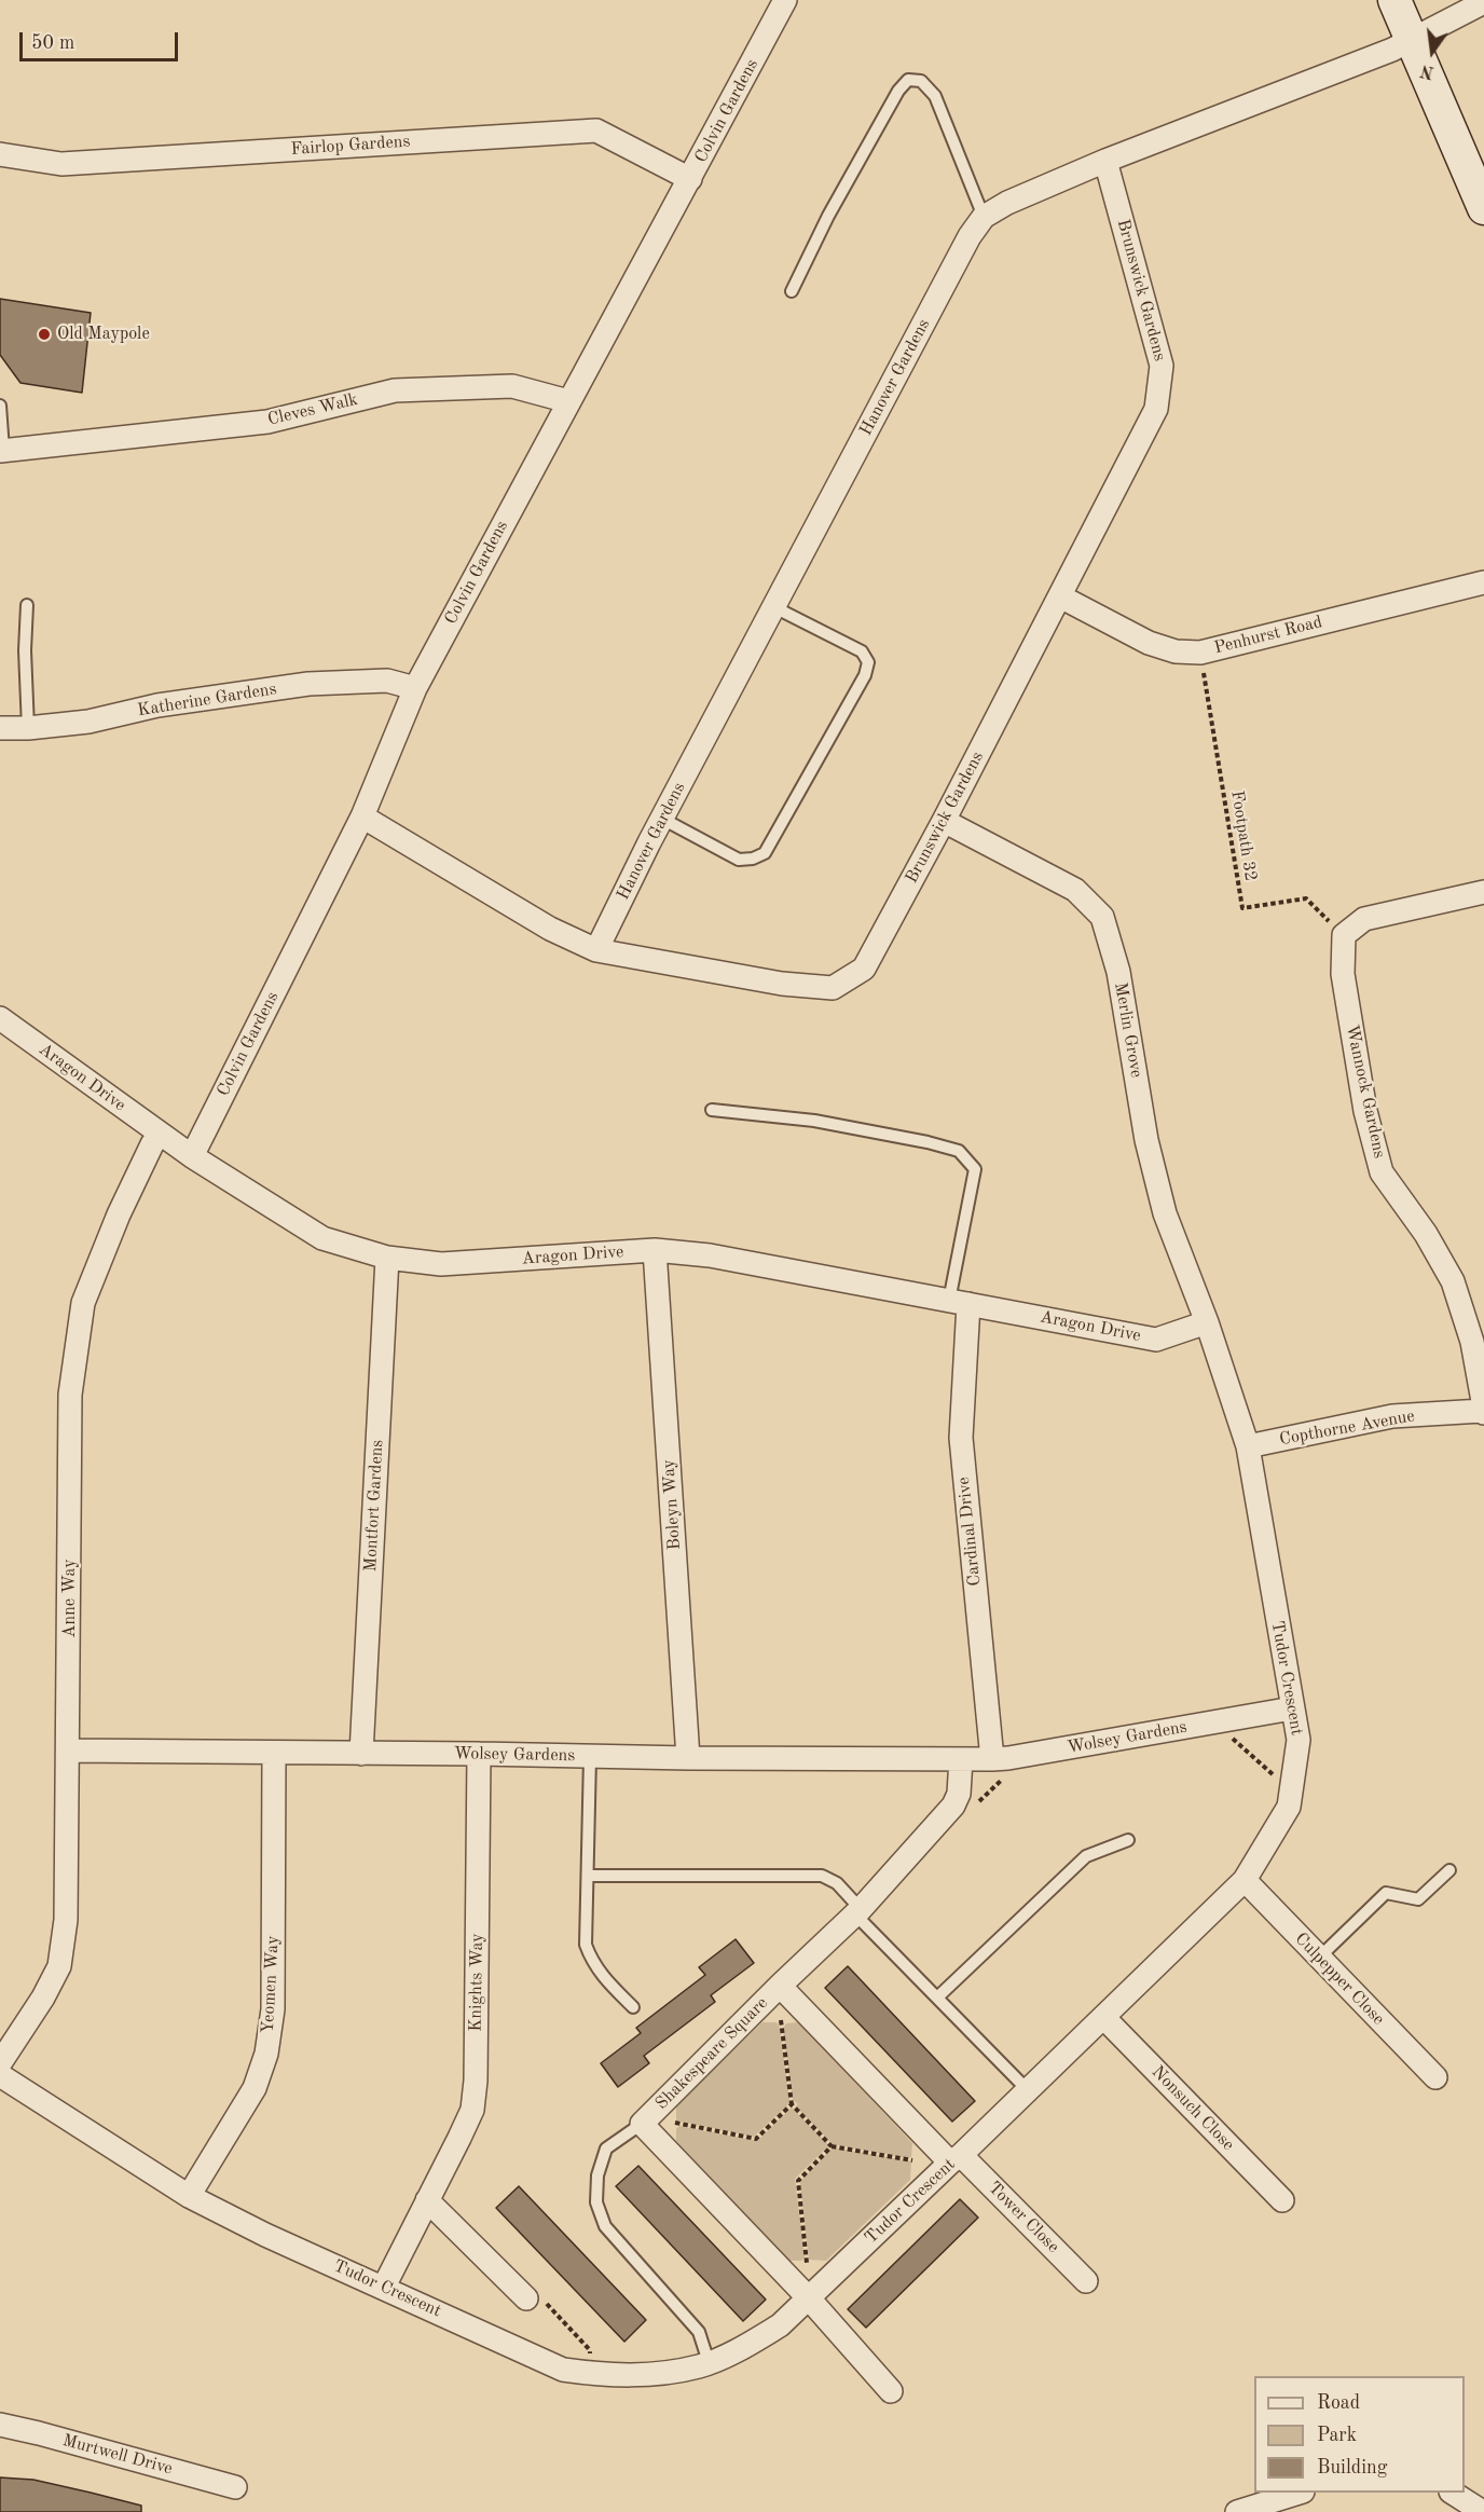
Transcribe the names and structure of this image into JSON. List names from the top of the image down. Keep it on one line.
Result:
{"streets":{"street":["Colvin Gardens","Fairlop Gardens","Brunswick Gardens","Hanover Gardens","Cleves Walk","Penhurst Road","Katherine Gardens","Merlin Grove","Aragon Drive","Wannock Gardens","Copthorne Avenue","Boleyn Way","Montfort Gardens","Cardinal Drive","Anne Way","Tudor Crescent","Wolsey Gardens","Culpepper Close","Knights Way","Yeomen Way","Shakespeare Square","Nonsuch Close","Tower Close","Murtwell Drive"],"path":["Footpath 32"]},"crossings":[["Colvin Gardens","Fairlop Gardens"],["Colvin Gardens","Brunswick Gardens"],["Colvin Gardens","Cleves Walk"],["Colvin Gardens","Katherine Gardens"],["Colvin Gardens","Aragon Drive"],["Brunswick Gardens","Hanover Gardens"],["Brunswick Gardens","Penhurst Road"],["Brunswick Gardens","Merlin Grove"],["Penhurst Road","Footpath 32"],["Footpath 32","Wannock Gardens"],["Merlin Grove","Aragon Drive"],["Merlin Grove","Tudor Crescent"],["Aragon Drive","Boleyn Way"],["Aragon Drive","Montfort Gardens"],["Aragon Drive","Cardinal Drive"],["Aragon Drive","Anne Way"],["Aragon Drive","Tudor Crescent"],["Wannock Gardens","Copthorne Avenue"],["Copthorne Avenue","Tudor Crescent"],["Boleyn Way","Wolsey Gardens"],["Montfort Gardens","Wolsey Gardens"],["Cardinal Drive","Wolsey Gardens"],["Anne Way","Wolsey Gardens"],["Tudor Crescent","Wolsey Gardens"],["Tudor Crescent","Culpepper Close"],["Tudor Crescent","Knights Way"],["Tudor Crescent","Yeomen Way"],["Tudor Crescent","Shakespeare Square"],["Tudor Crescent","Nonsuch Close"],["Tudor Crescent","Tower Close"],["Wolsey Gardens","Knights Way"],["Wolsey Gardens","Yeomen Way"],["Shakespeare Square","Tower Close"]],"places":["Old Maypole"],"legend":["Road","Park","Building"],"scale_bar":"50 m","north":"bottom"}
